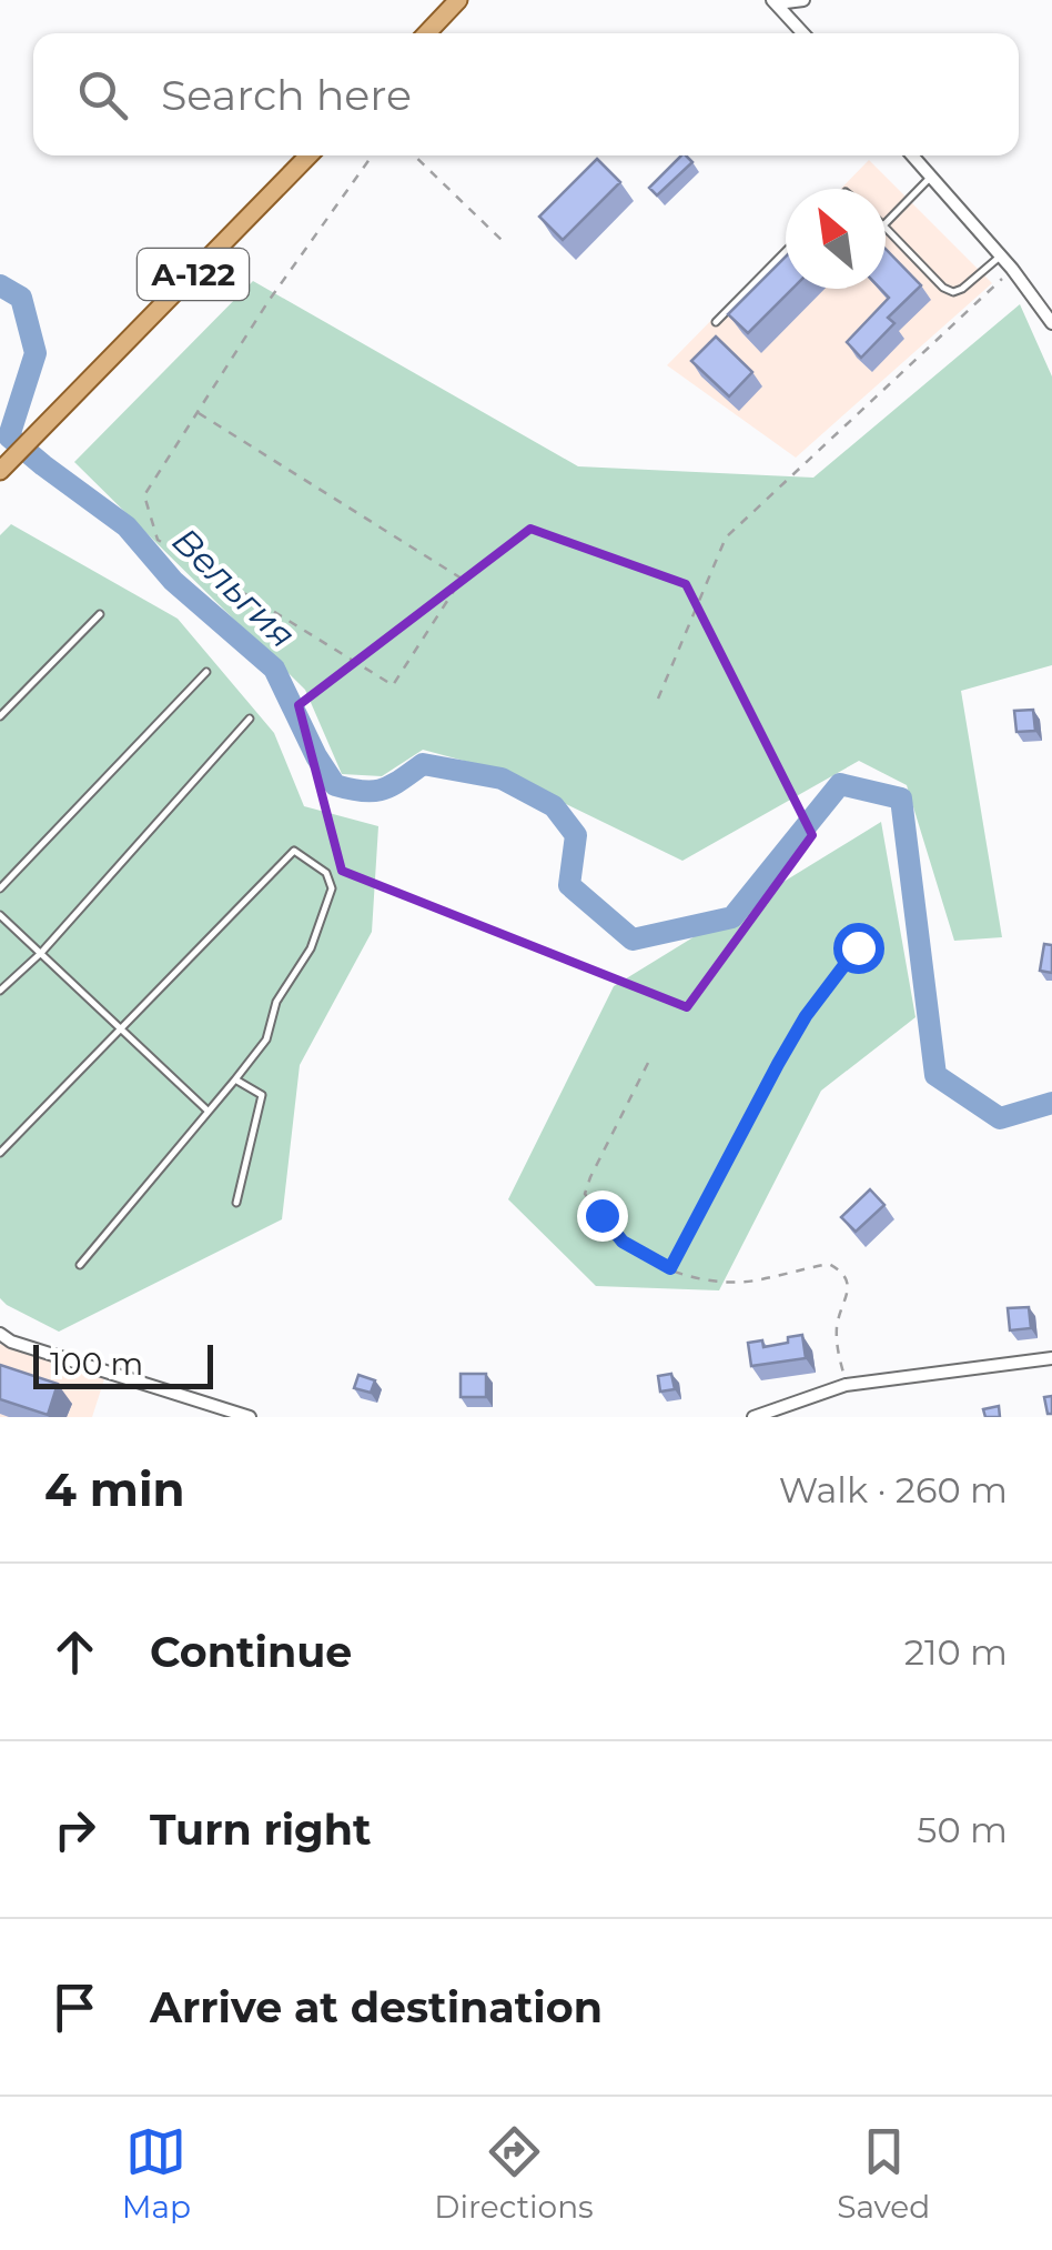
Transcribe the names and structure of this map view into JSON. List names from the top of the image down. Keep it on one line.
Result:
{"streets":{"main road":["А-122"]},"water":["Вельгия"],"scale_bar":"100 m","north":"top left","page":{"search":"Search here","scale":"100 m","heading":["4 min","Walk · 260 m"],"list":[["Continue","210 m"],["Turn right","50 m"],"Arrive at destination"],"nav":["Map","Directions","Saved"]}}
